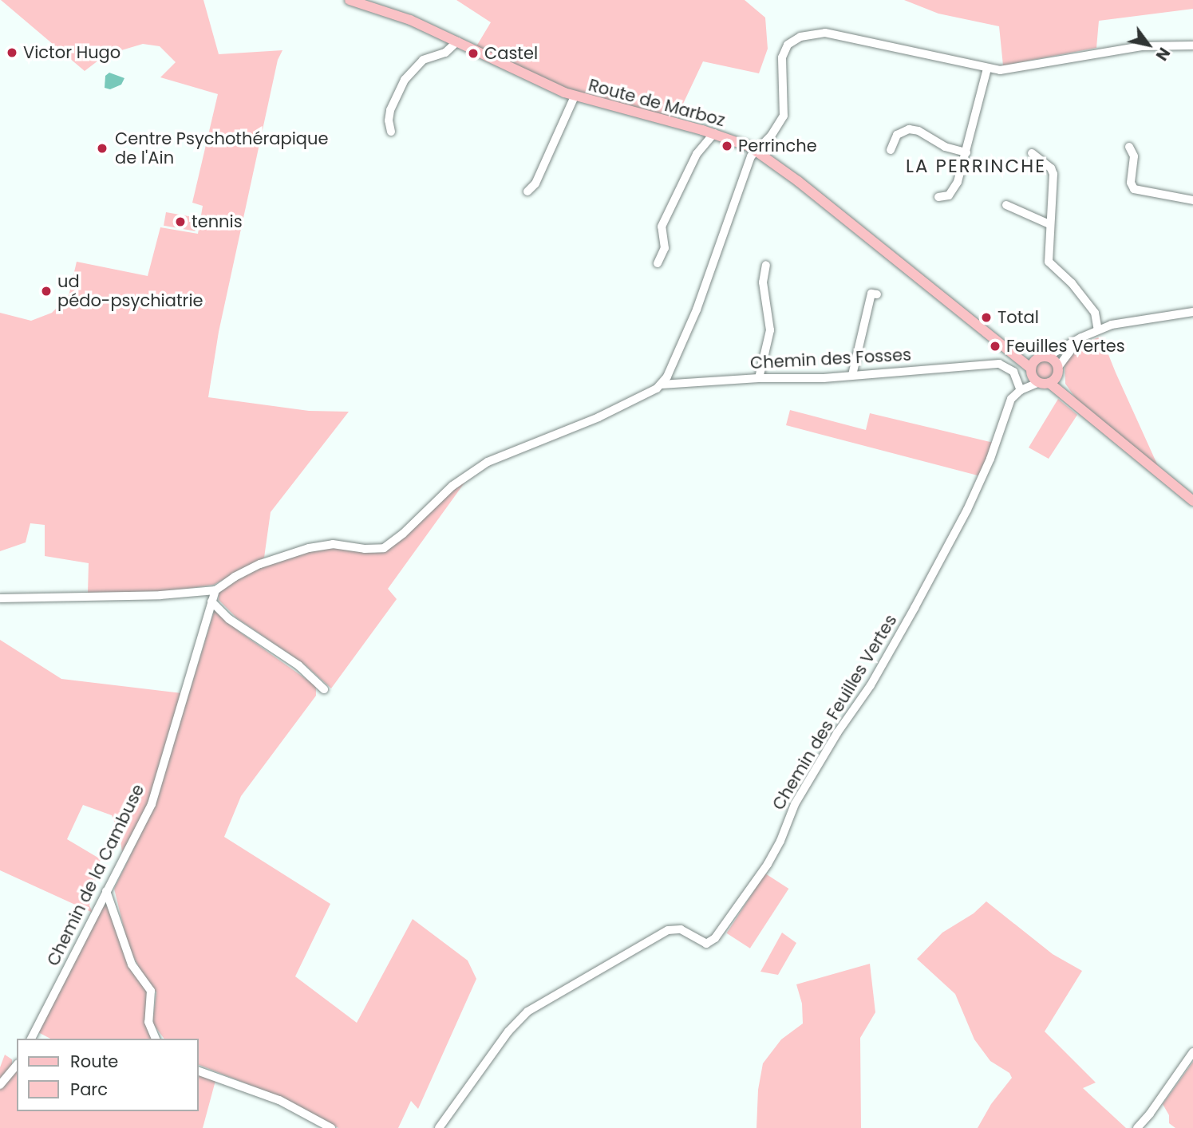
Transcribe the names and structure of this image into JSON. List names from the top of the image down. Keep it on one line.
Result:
{"streets":{"main road":["Route de Marboz"],"street":["Chemin des Fosses","Chemin des Feuilles Vertes","Chemin de la Cambuse"]},"crossings":[["Chemin des Fosses","Chemin des Feuilles Vertes"]],"districts":["LA PERRINCHE"],"places":["Victor Hugo","Castel","Perrinche","Centre Psychothérapique de l'Ain","tennis","ud pédo-psychiatrie","Total","Feuilles Vertes"],"legend":["Route","Parc"],"north":"bottom right"}
